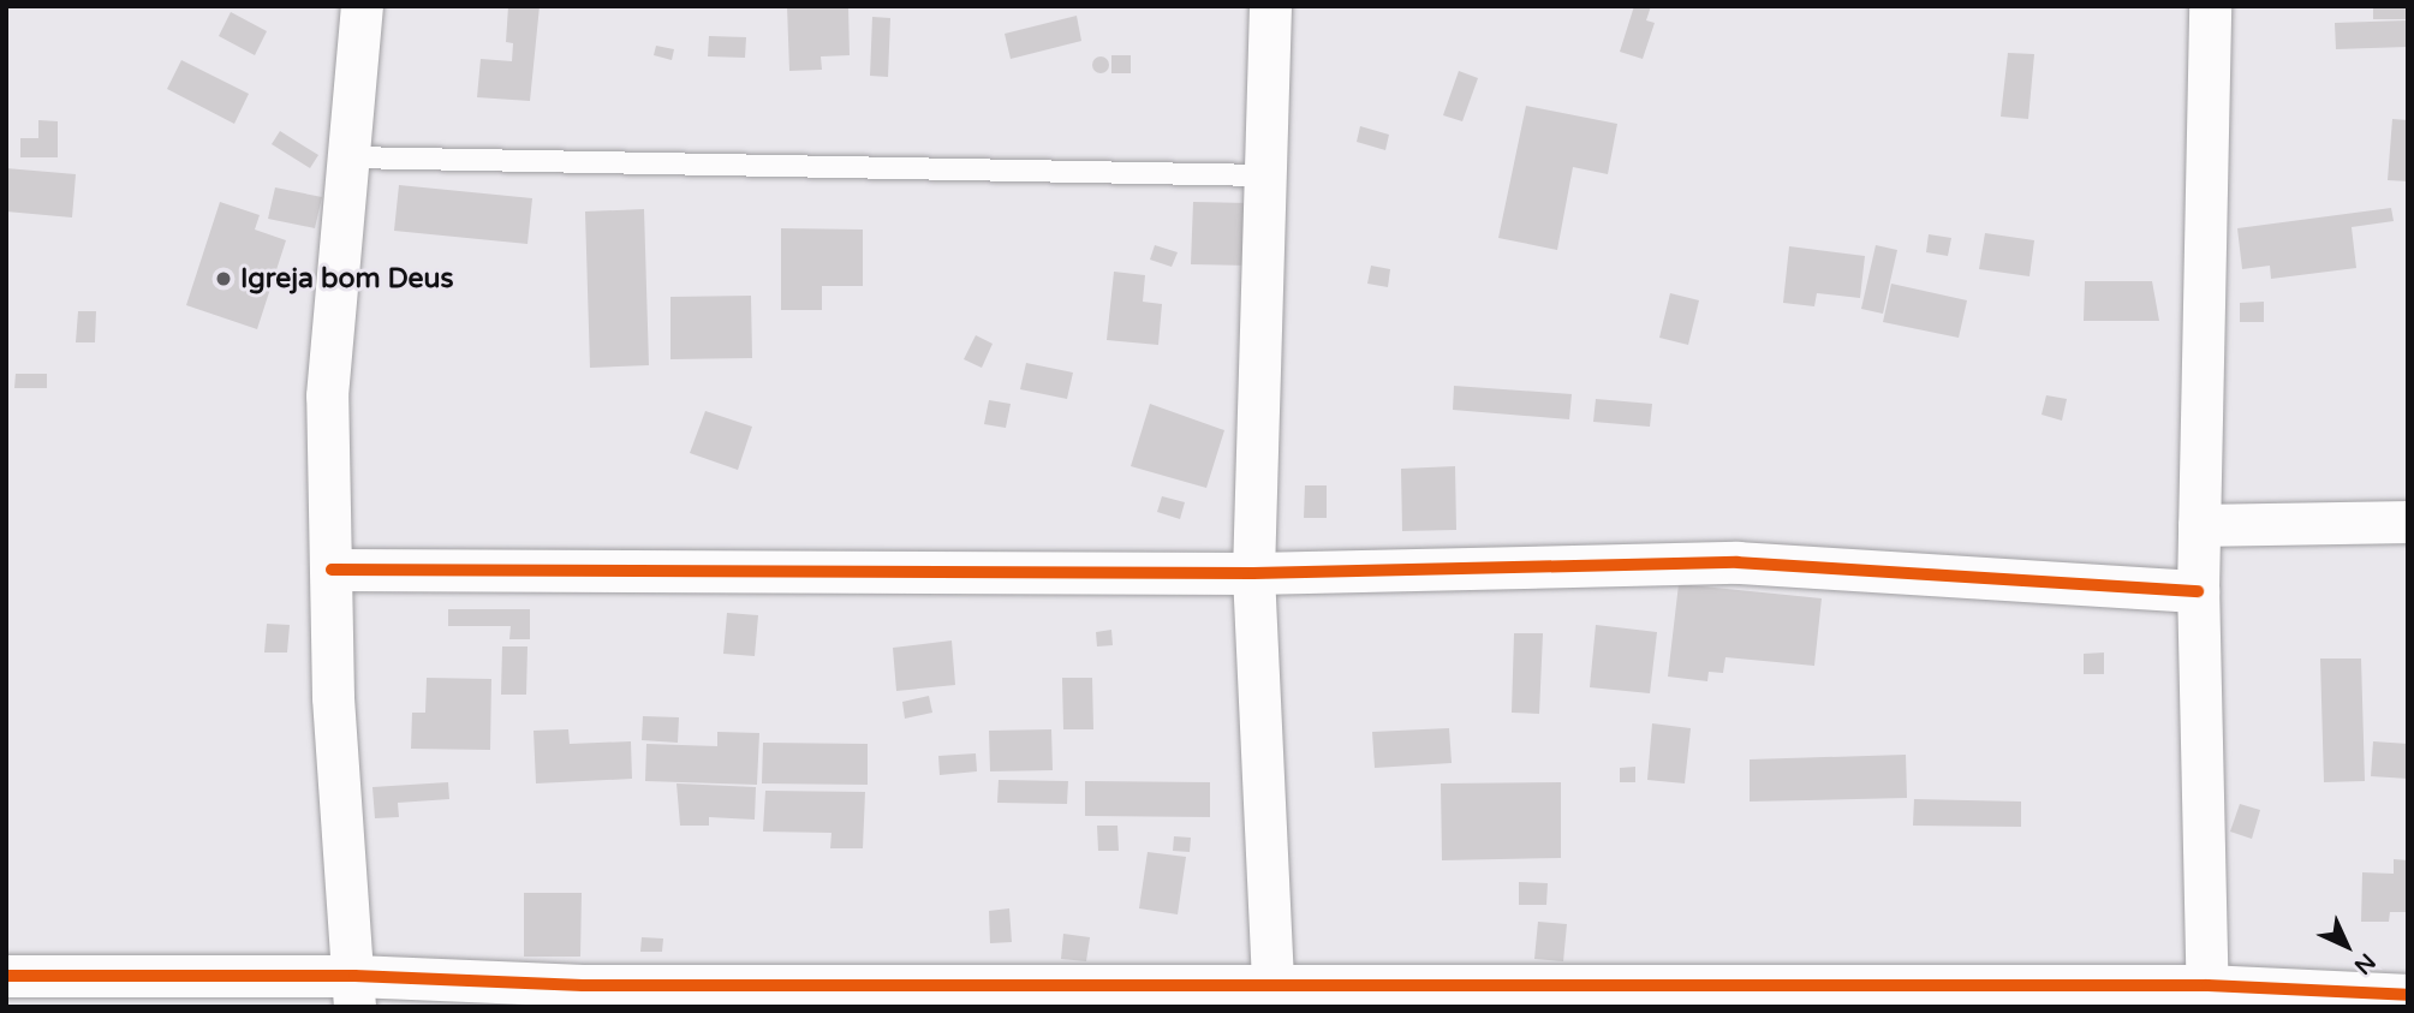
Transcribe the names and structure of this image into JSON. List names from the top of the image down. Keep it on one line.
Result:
{"places":["Igreja bom Deus"],"north":"bottom right"}
